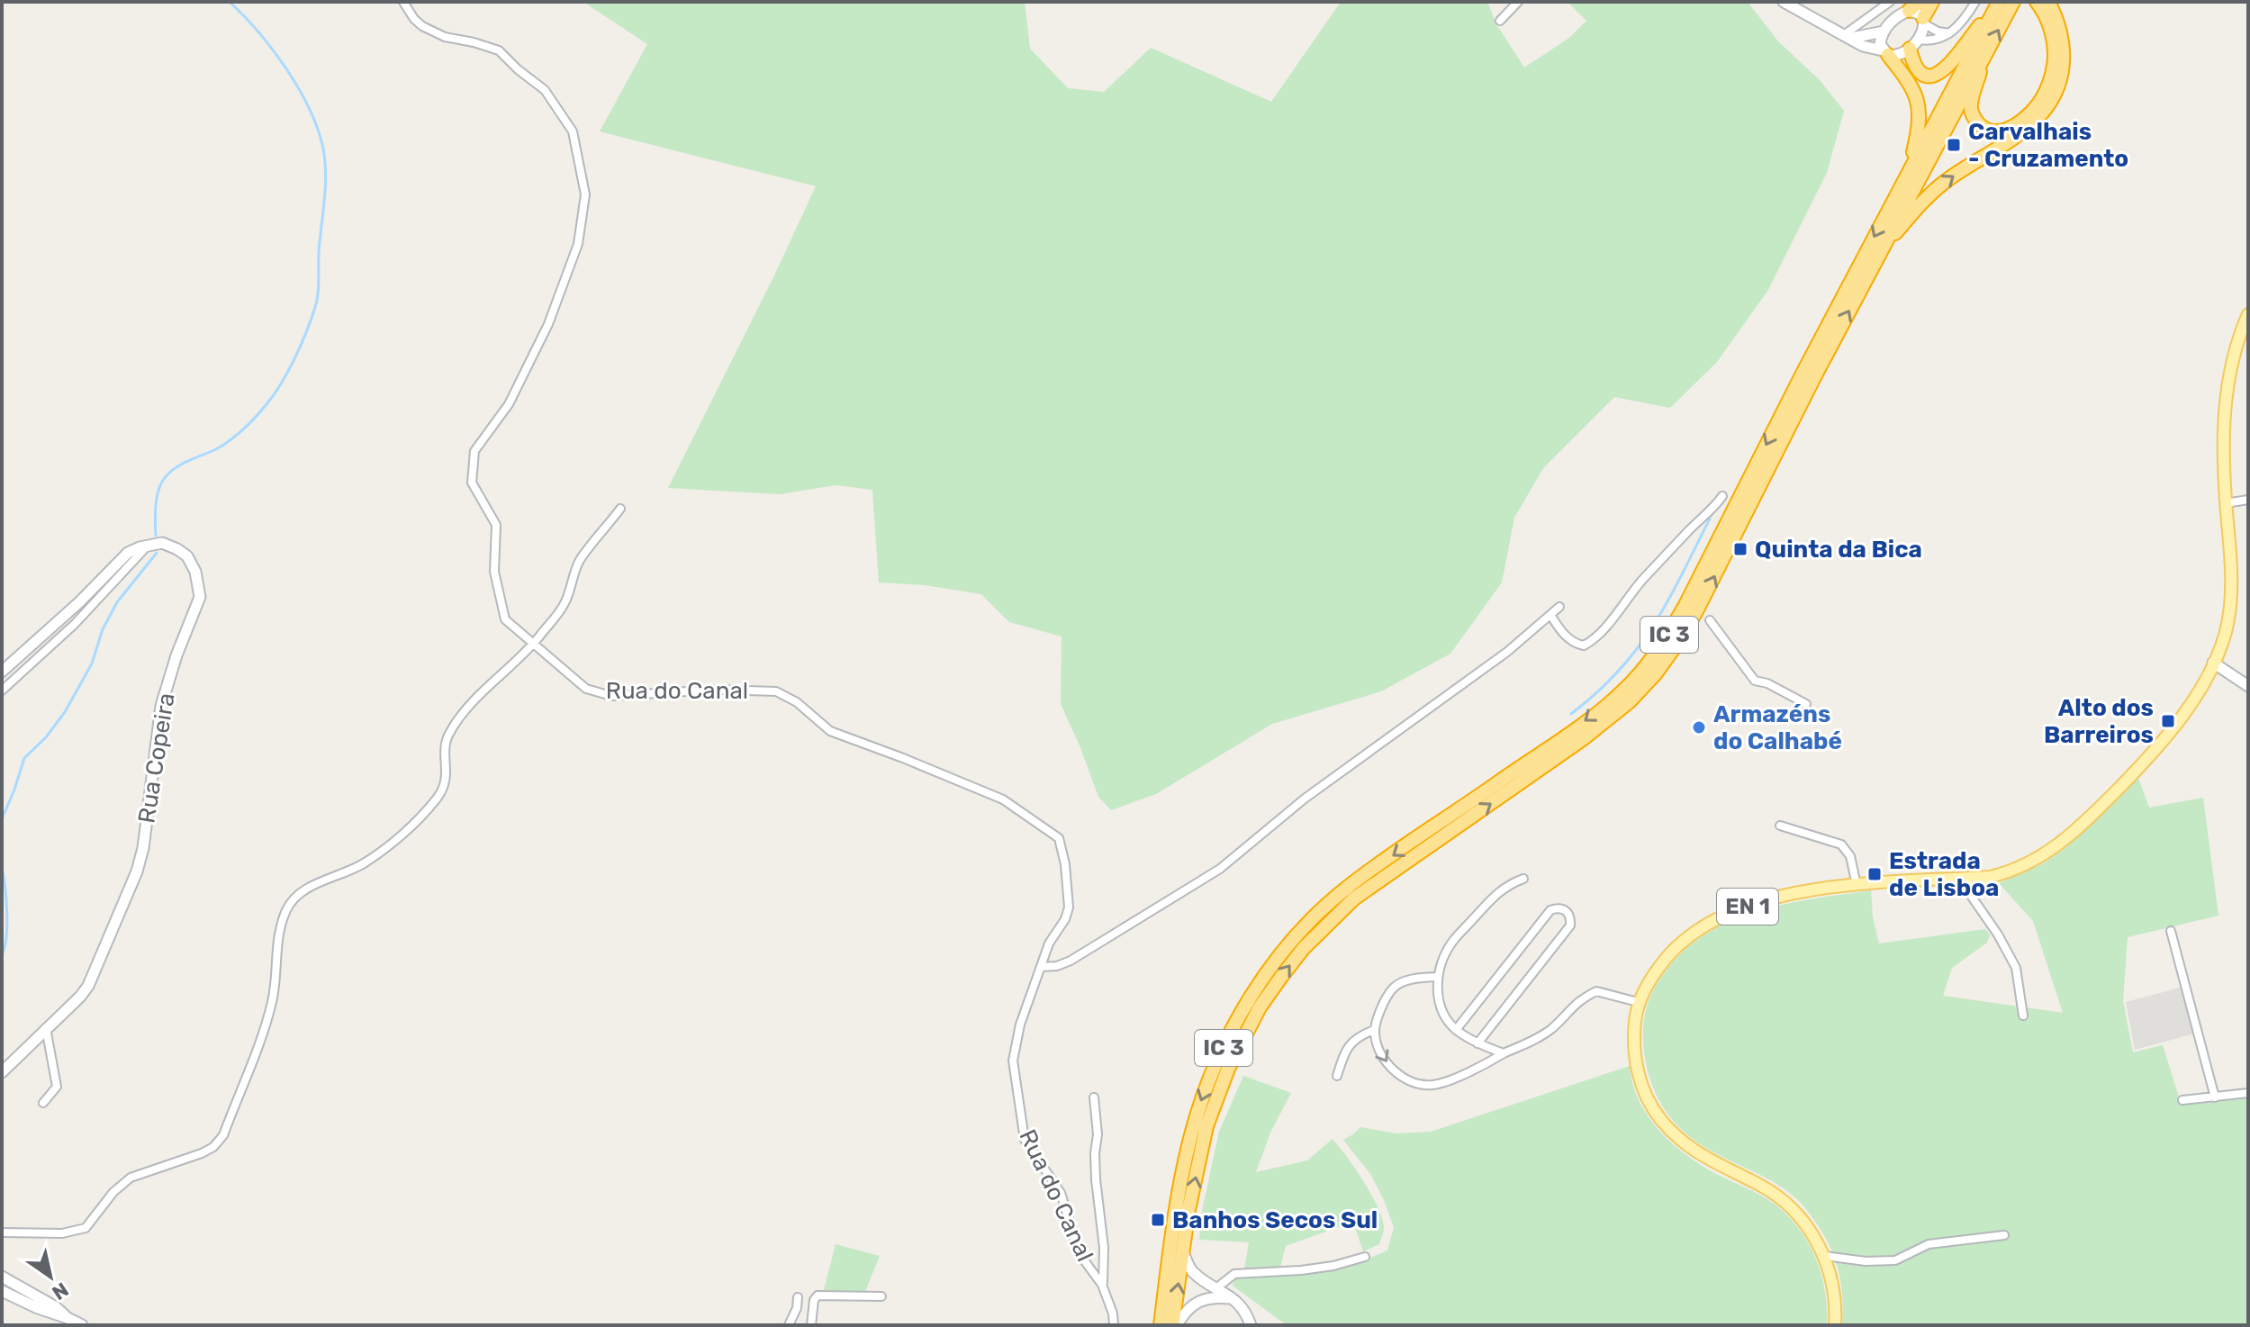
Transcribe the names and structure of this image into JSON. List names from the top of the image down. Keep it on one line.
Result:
{"streets":{"highway":["IC 3"],"main road":["Rua Copeira","EN 1"],"street":["Rua do Canal"]},"places":{"transit":["Carvalhais - Cruzamento","Quinta da Bica","Alto dos Barreiros","Estrada de Lisboa","Banhos Secos Sul"],"other":["Armazéns do Calhabé"]},"north":"bottom right"}
